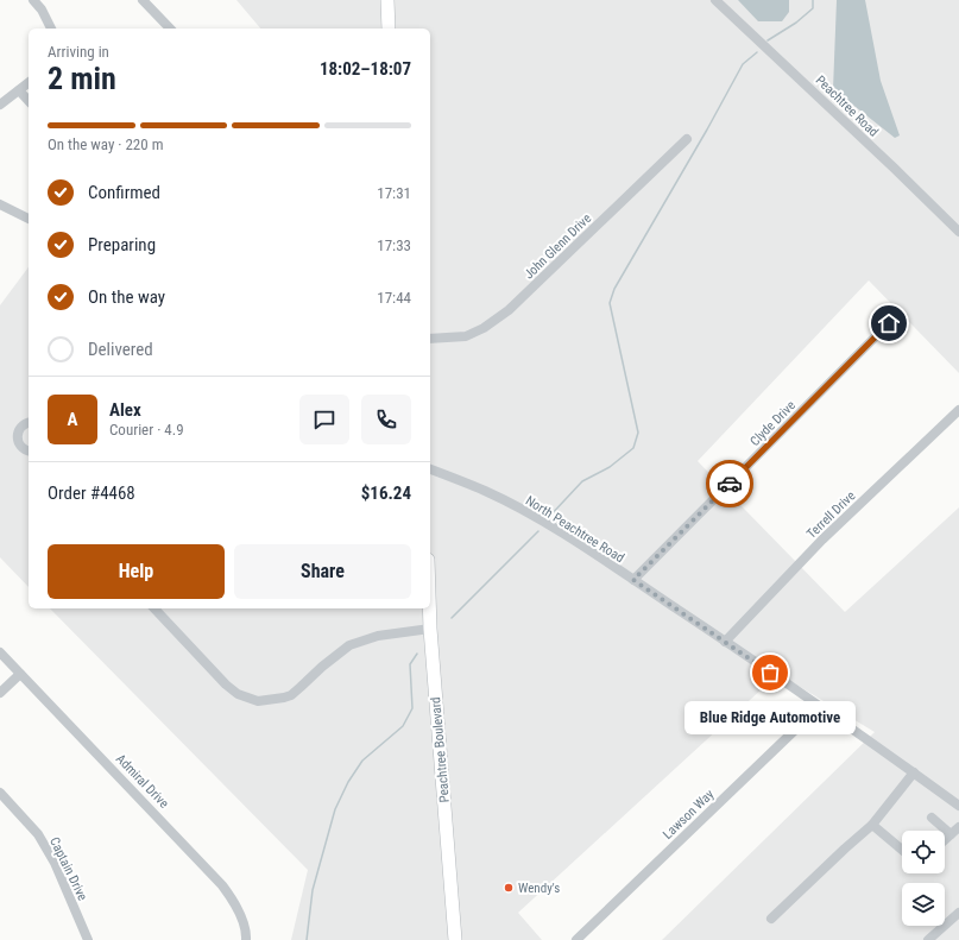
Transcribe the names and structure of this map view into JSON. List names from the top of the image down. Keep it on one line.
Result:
{"streets":{"highway":["Peachtree Boulevard"],"street":["Peachtree Road","John Glenn Drive","Clyde Drive","Terrell Drive","North Peachtree Road","Admiral Drive","Lawson Way","Captain Drive"]},"crossings":[["Clyde Drive","North Peachtree Road"],["Terrell Drive","North Peachtree Road"],["North Peachtree Road","Lawson Way"]],"places":["Blue Ridge Automotive","Wendy's"],"page":{"heading":["2 min","Arriving in","18:02–18:07"],"panel":["Alex","Courier · 4.9","Order #4468","$16.24"],"bar":"On the way · 220 m","list":[["Confirmed","17:31"],["Preparing","17:33"],["On the way","17:44"],"Delivered"],"round":"A","buttons":["Help","Share"],"bubble":"Blue Ridge Automotive"}}
